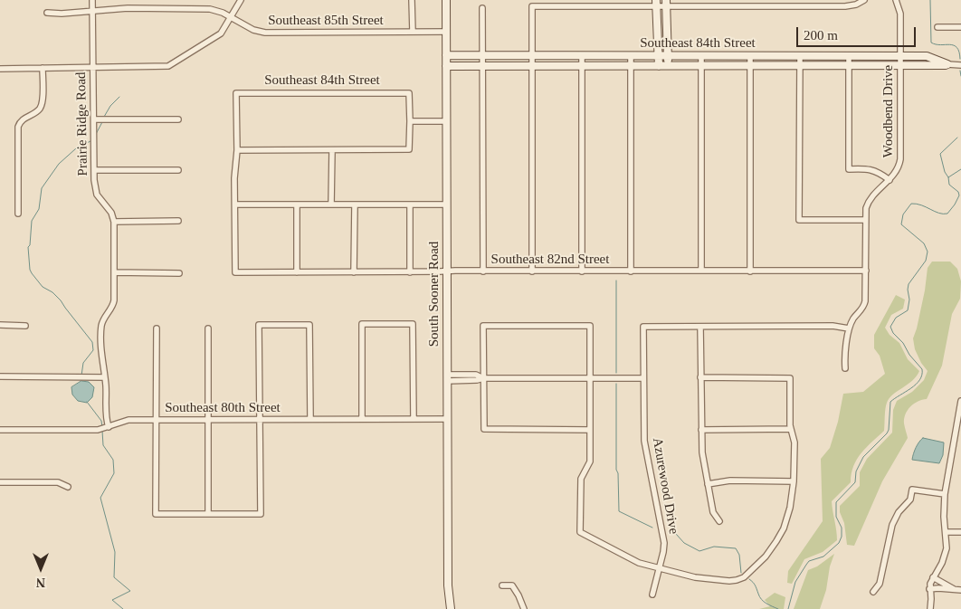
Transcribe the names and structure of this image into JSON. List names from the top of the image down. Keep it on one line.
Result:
{"streets":{"street":["Southeast 85th Street","Southeast 84th Street","Woodbend Drive","Prairie Ridge Road","Southeast 82nd Street","South Sooner Road","Southeast 80th Street","Azurewood Drive"]},"crossings":[["Southeast 85th Street","Prairie Ridge Road"],["Southeast 85th Street","South Sooner Road"],["Southeast 84th Street","Woodbend Drive"],["Southeast 84th Street","South Sooner Road"],["Woodbend Drive","Southeast 82nd Street"],["Prairie Ridge Road","Southeast 80th Street"],["Southeast 82nd Street","South Sooner Road"],["South Sooner Road","Southeast 80th Street"]],"scale_bar":"200 m","north":"bottom"}
